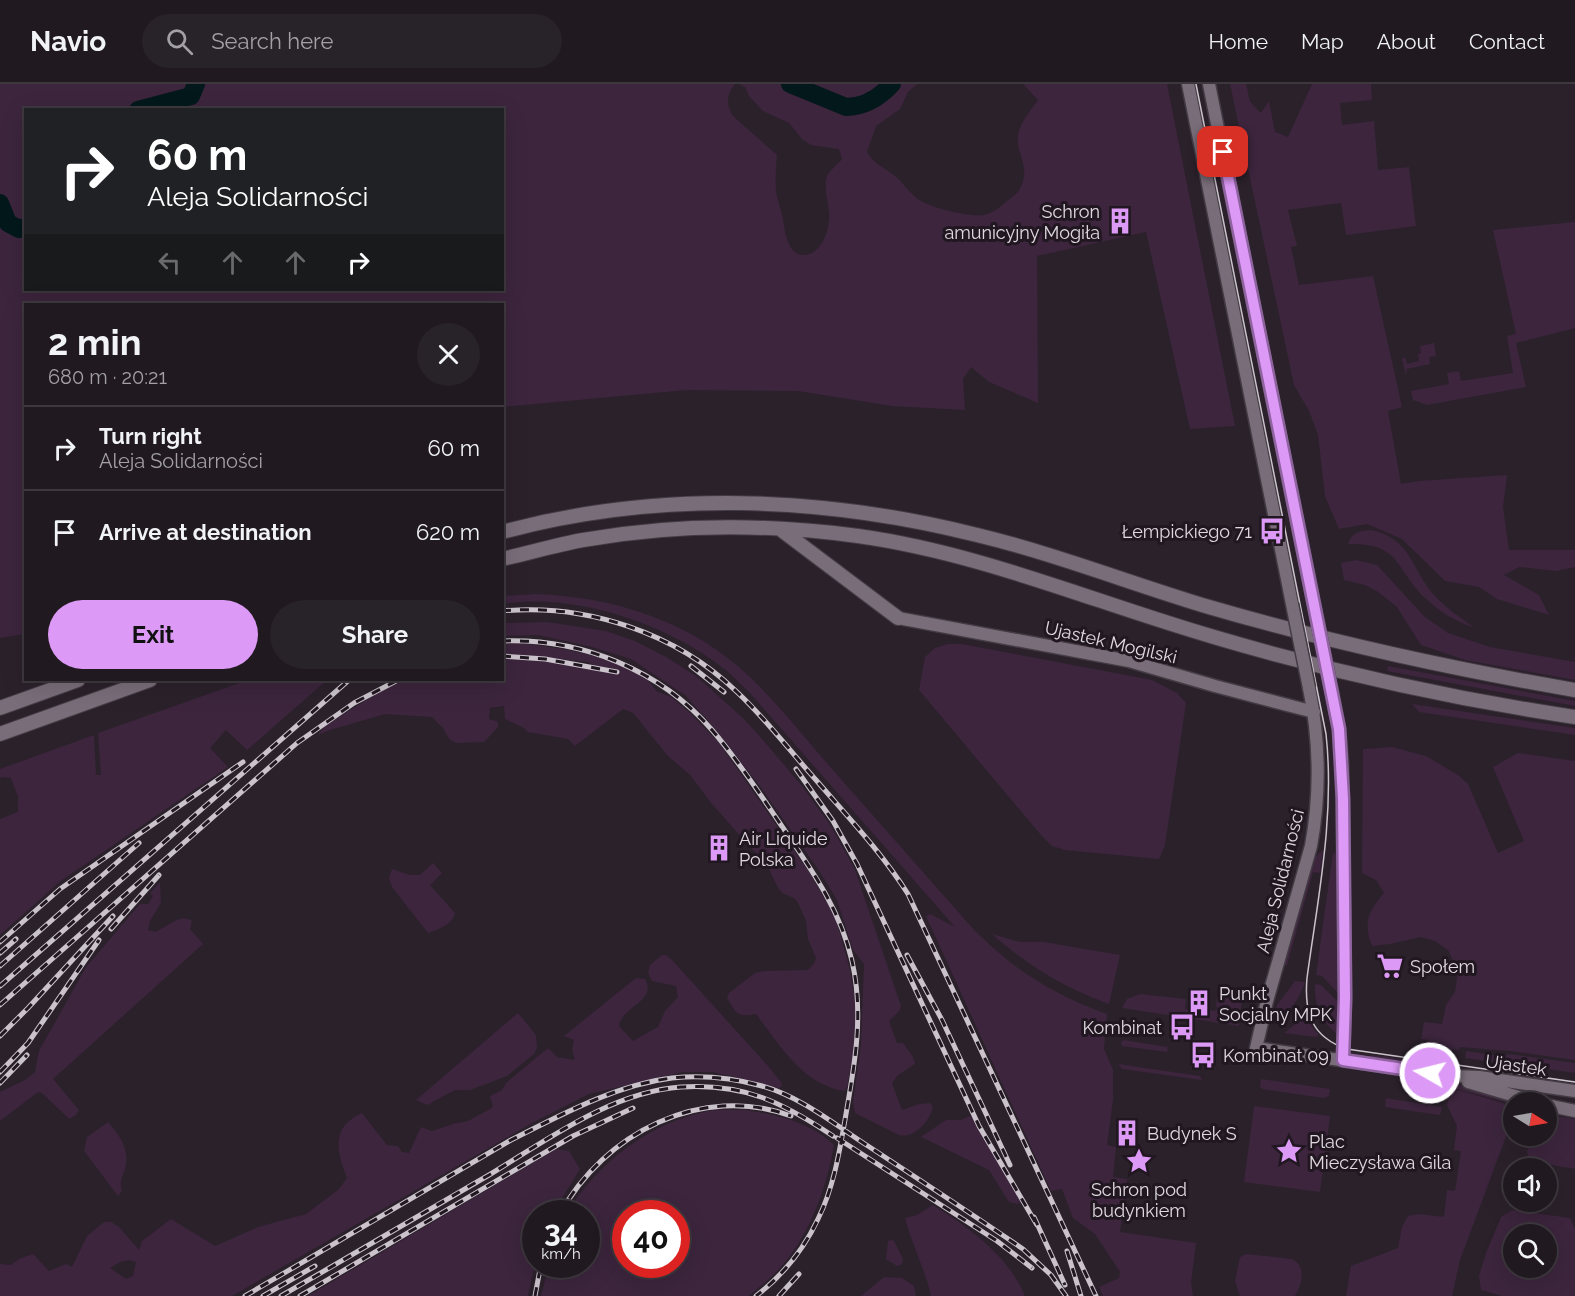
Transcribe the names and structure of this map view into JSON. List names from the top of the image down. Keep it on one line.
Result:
{"streets":{"street":["Ujastek Mogilski","Aleja Solidarności","Ujastek"]},"crossings":[["Ujastek Mogilski","Aleja Solidarności"],["Aleja Solidarności","Ujastek"]],"places":{"building":["Schron amunicyjny Mogiła","Air Liquide Polska","Punkt Socjalny MPK","Budynek S"],"bus stop":["Łempickiego 71","Kombinat","Kombinat 09"],"supermarket":["Społem"],"place":["Plac Mieczysława Gila","Schron pod budynkiem"]},"north":"right","page":{"header":"Navio","search":"Search here","nav":["Home","Map","About","Contact"],"turn":["60 m","Aleja Solidarności"],"heading":["2 min","680 m · 20:21"],"list":[{"name":"Turn right","note":"Aleja Solidarności","value":"60 m"},{"name":"Arrive at destination","value":"620 m"}],"buttons":["Exit","Share"],"speed":"34 km/h","limit":"40"}}
